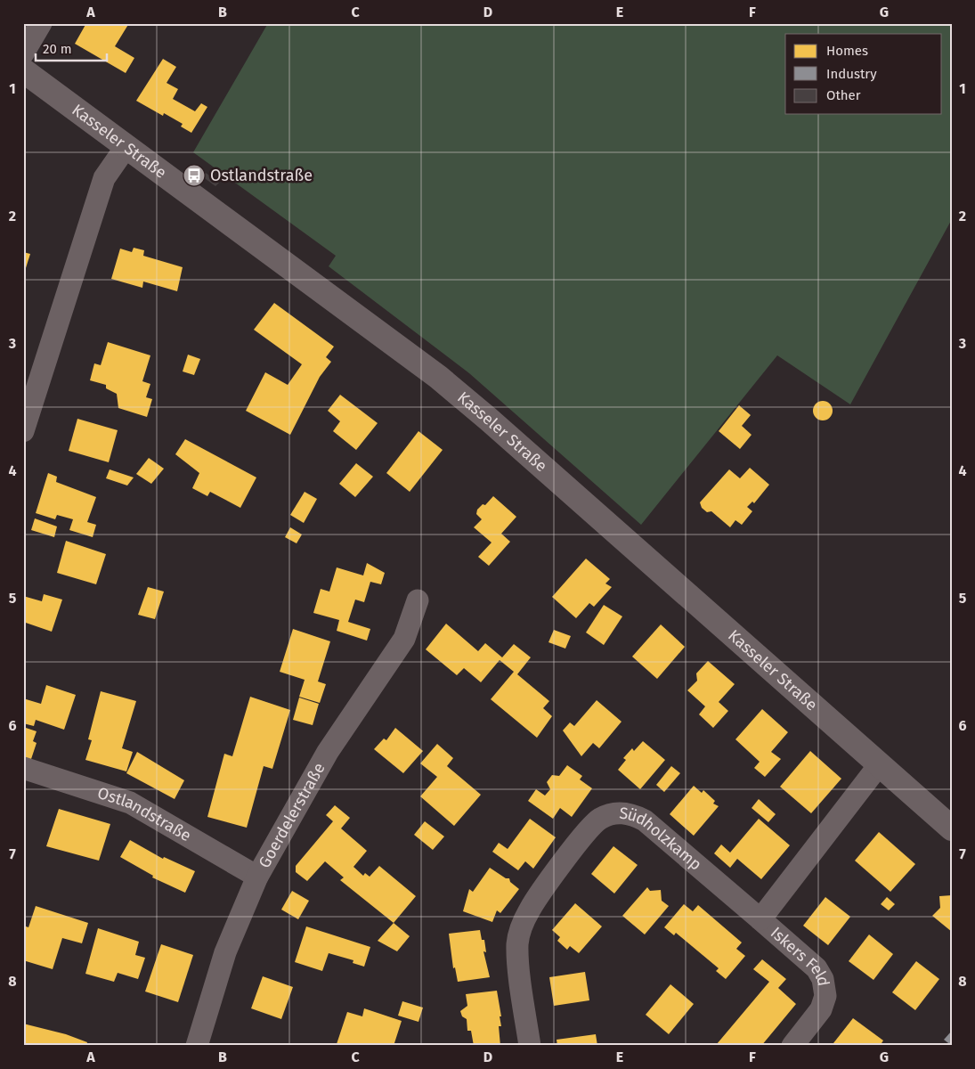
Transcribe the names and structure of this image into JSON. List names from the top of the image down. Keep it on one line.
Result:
{"streets":{"street":["Kasseler Straße","Ostlandstraße","Goerdelerstraße","Südholzkamp","Iskers Feld"]},"crossings":[["Ostlandstraße","Goerdelerstraße"],["Südholzkamp","Iskers Feld"]],"places":{"bus stop":["Ostlandstraße"]},"legend":["Homes","Industry","Other"],"scale_bar":"20 m","grid":{"columns":["A","B","C","D","E","F","G"],"rows":["1","2","3","4","5","6","7","8"]}}
